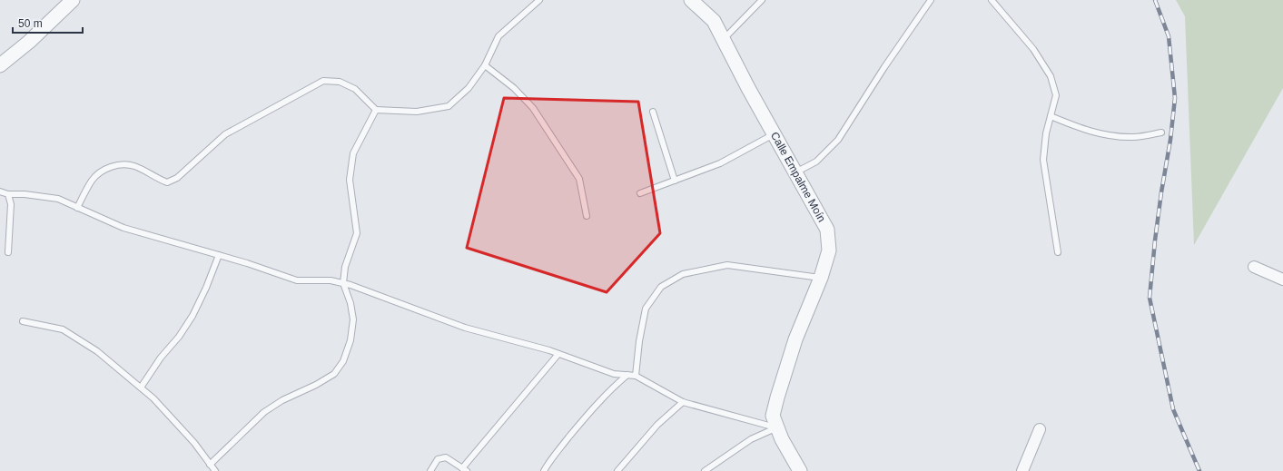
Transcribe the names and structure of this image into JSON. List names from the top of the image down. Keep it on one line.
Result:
{"streets":{"street":["Calle Empalme Moín"]},"scale_bar":"50 m"}
